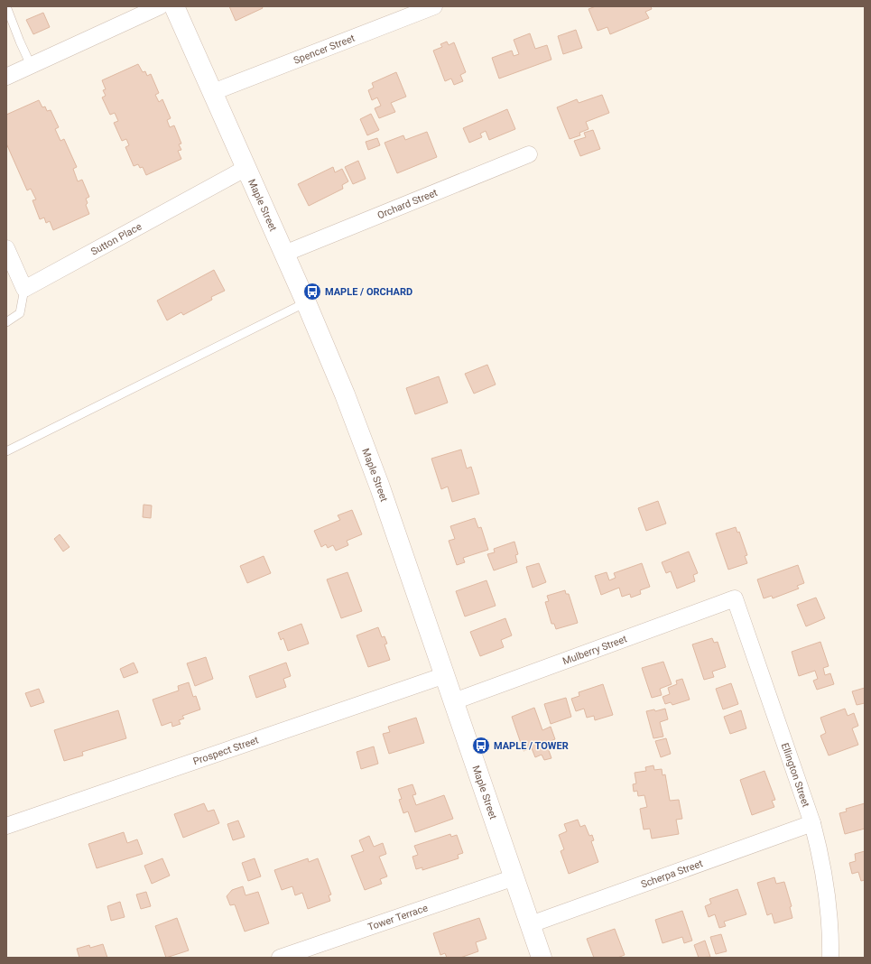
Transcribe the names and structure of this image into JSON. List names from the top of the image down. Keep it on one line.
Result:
{"streets":{"main road":["Maple Street"],"street":["Spencer Street","Orchard Street","Sutton Place","Mulberry Street","Prospect Street","Ellington Street","Scherpa Street","Tower Terrace"]},"crossings":[["Spencer Street","Maple Street"],["Orchard Street","Maple Street"],["Maple Street","Sutton Place"],["Maple Street","Mulberry Street"],["Maple Street","Prospect Street"],["Maple Street","Scherpa Street"],["Maple Street","Tower Terrace"],["Mulberry Street","Ellington Street"],["Ellington Street","Scherpa Street"]],"places":{"bus stop":["MAPLE / ORCHARD","MAPLE / TOWER"]}}
